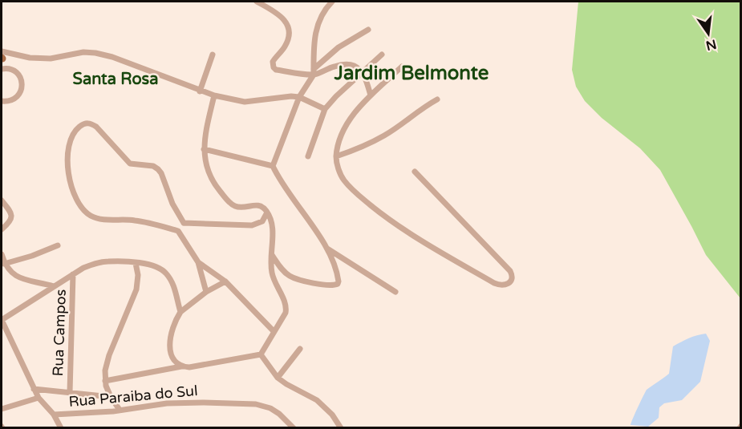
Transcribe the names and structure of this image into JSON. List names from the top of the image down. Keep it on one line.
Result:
{"streets":{"street":["Rua Campos","Rua Paraiba do Sul"]},"districts":["Jardim Belmonte","Santa Rosa"],"north":"bottom"}
